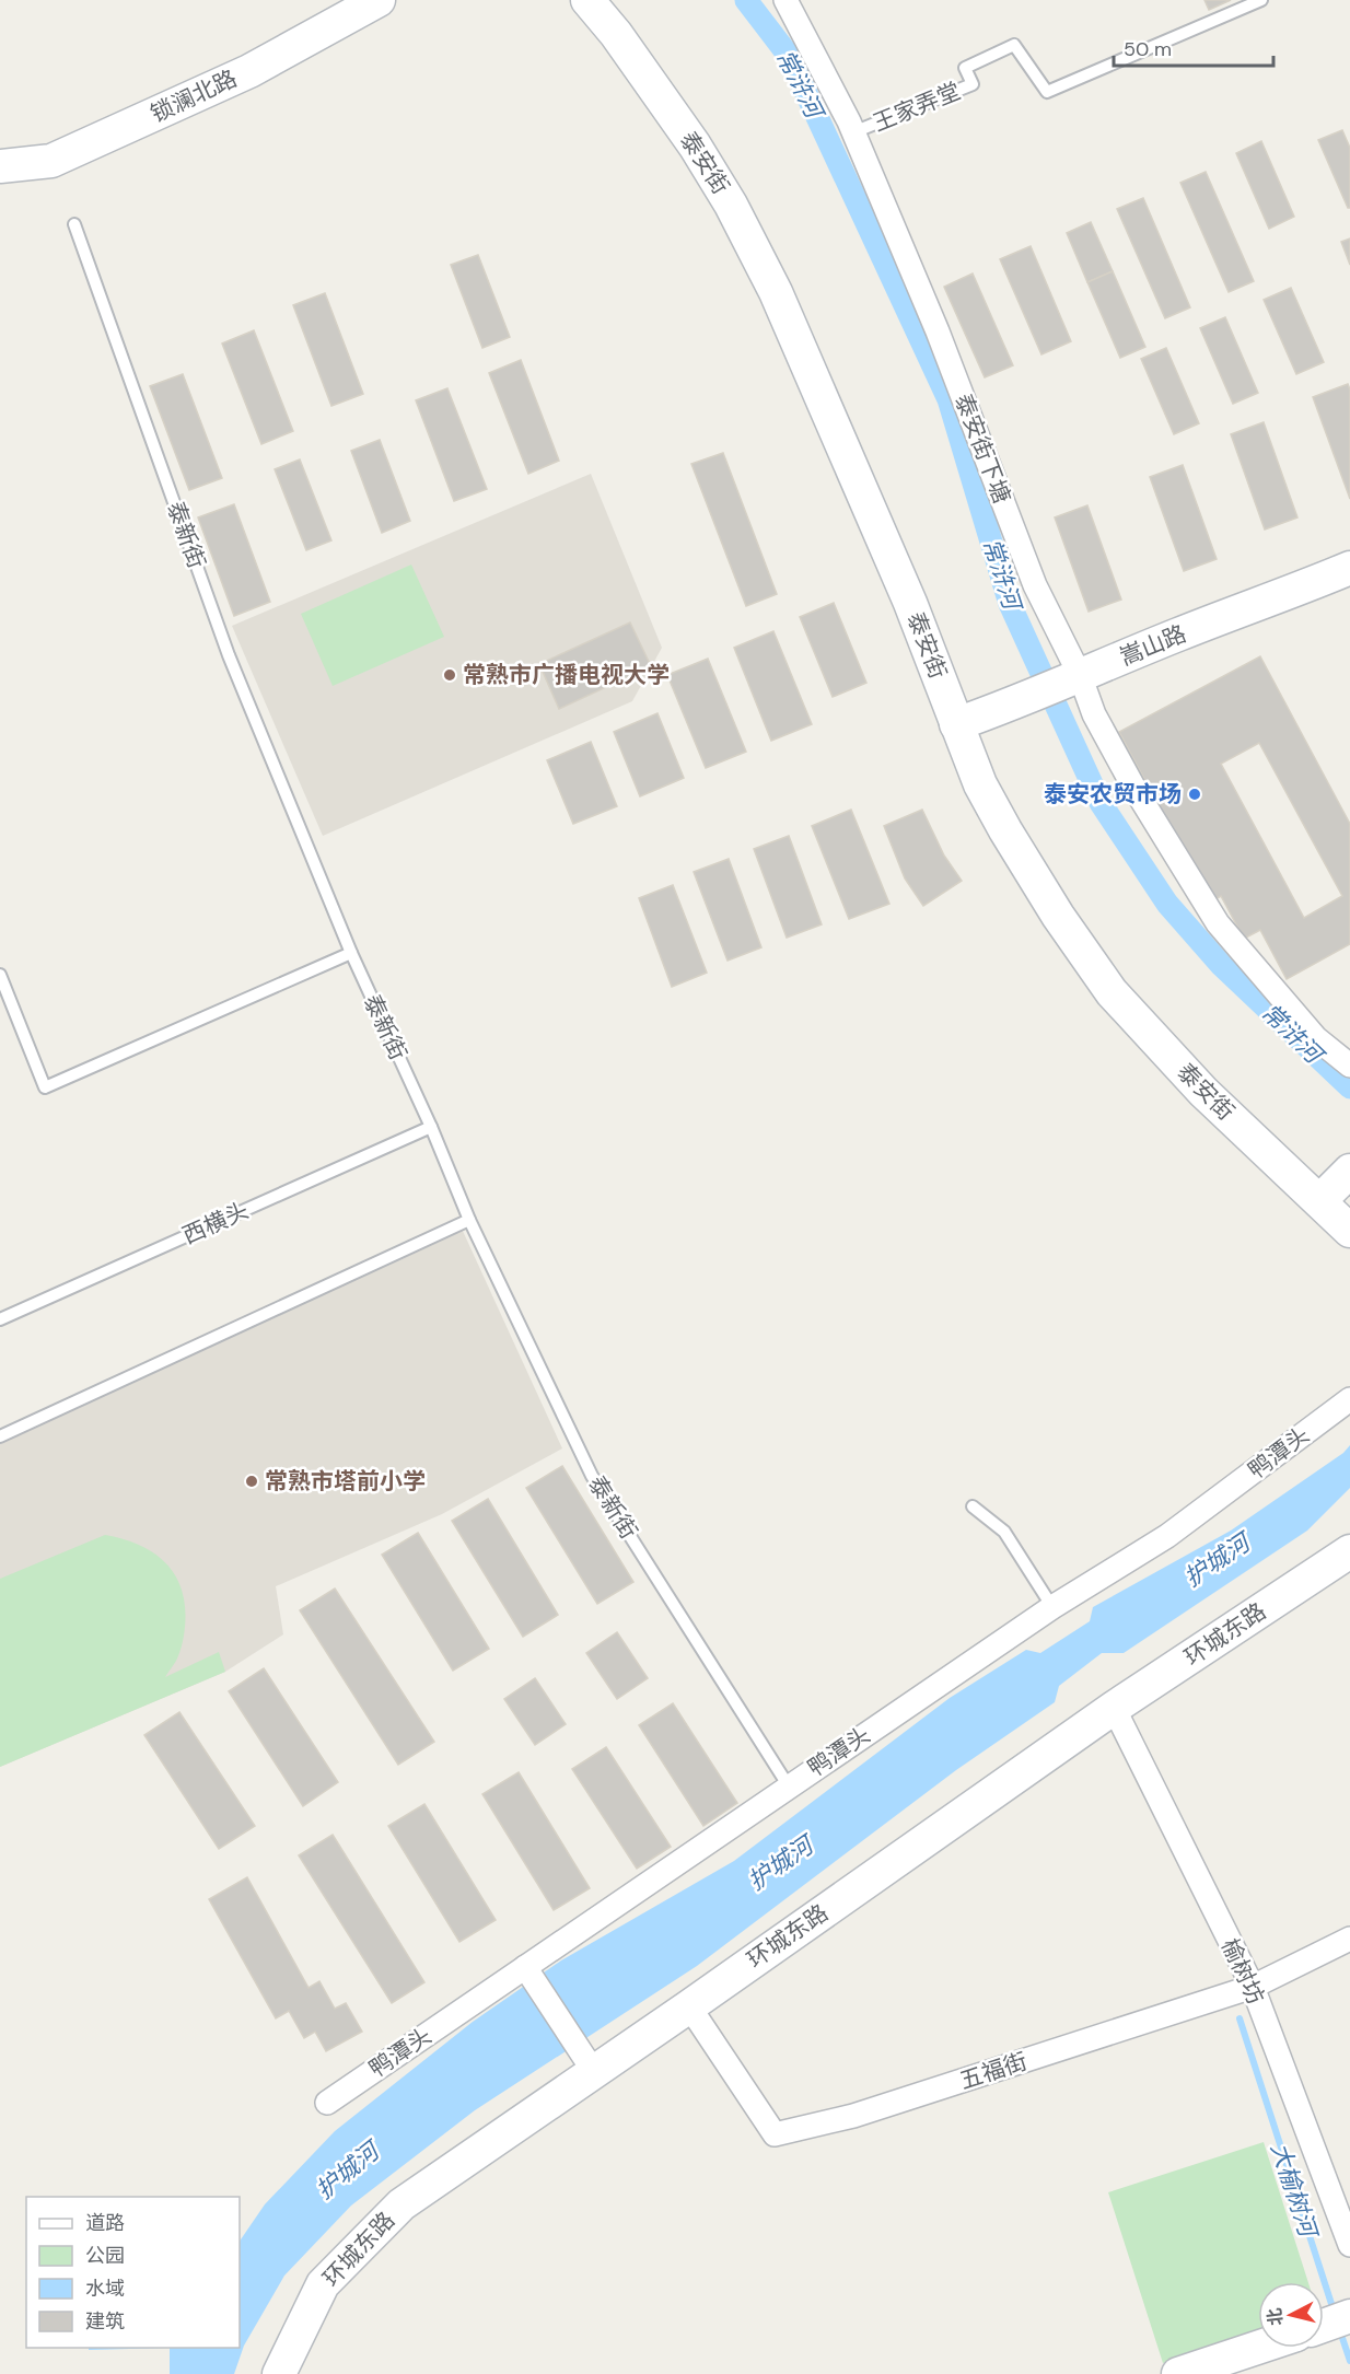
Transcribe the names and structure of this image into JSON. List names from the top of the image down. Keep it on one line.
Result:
{"streets":{"street":["锁澜北路","泰安街","泰安街下塘","嵩山路","鸭潭头","环城东路","榆树坊","五福街"],"lane":["王家弄堂","泰新街","西横头"]},"crossings":[["王家弄堂","泰安街下塘"],["泰安街","嵩山路"],["泰安街下塘","嵩山路"],["泰新街","西横头"],["泰新街","鸭潭头"],["环城东路","榆树坊"],["环城东路","五福街"],["榆树坊","五福街"]],"water":["常浒河","护城河","大榆树河"],"places":["常熟市广播电视大学","泰安农贸市场","常熟市塔前小学"],"legend":["道路","公园","水域","建筑"],"scale_bar":"50 m","north":"left"}
